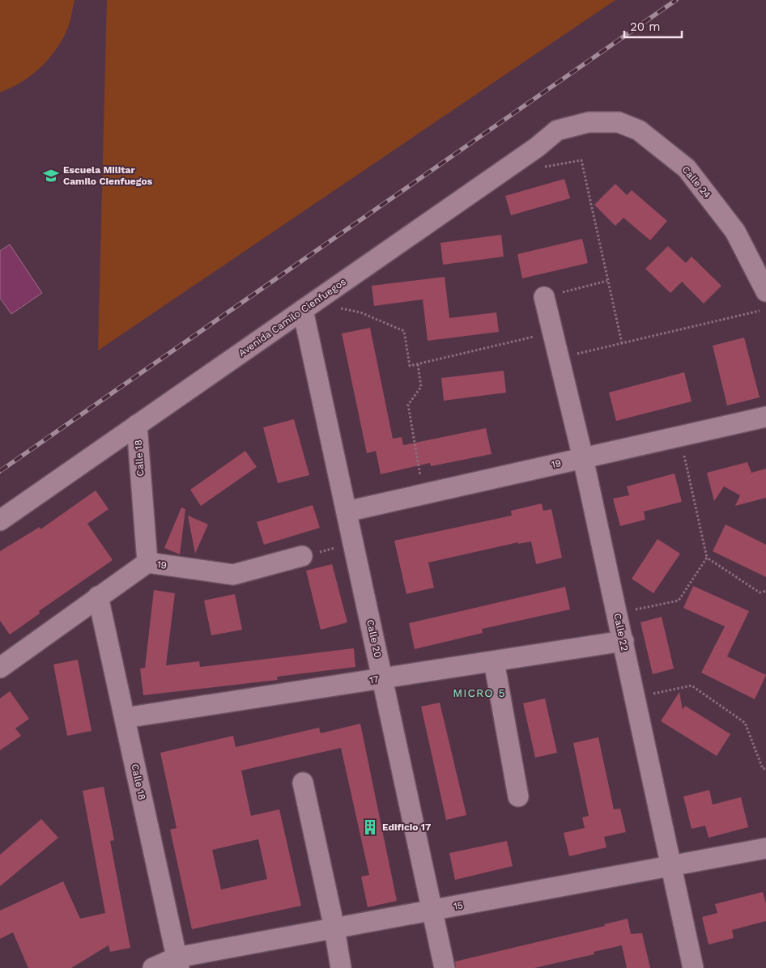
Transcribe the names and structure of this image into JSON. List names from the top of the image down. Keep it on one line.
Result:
{"streets":{"street":["Calle 24","Avenida Camilo Cienfuegos","Calle 18","19","Calle 22","Calle 20","17","15"]},"crossings":[["Calle 24","Avenida Camilo Cienfuegos"],["Avenida Camilo Cienfuegos","Calle 18"],["Avenida Camilo Cienfuegos","Calle 20"],["Calle 18","19"],["Calle 18","17"],["Calle 18","15"],["19","Calle 22"],["19","Calle 20"],["Calle 22","17"],["Calle 22","15"],["Calle 20","17"],["Calle 20","15"]],"districts":["MICRO 5"],"places":{"school or university":["Escuela Militar Camilo Cienfuegos"],"building":["Edificio 17"]},"scale_bar":"20 m"}
